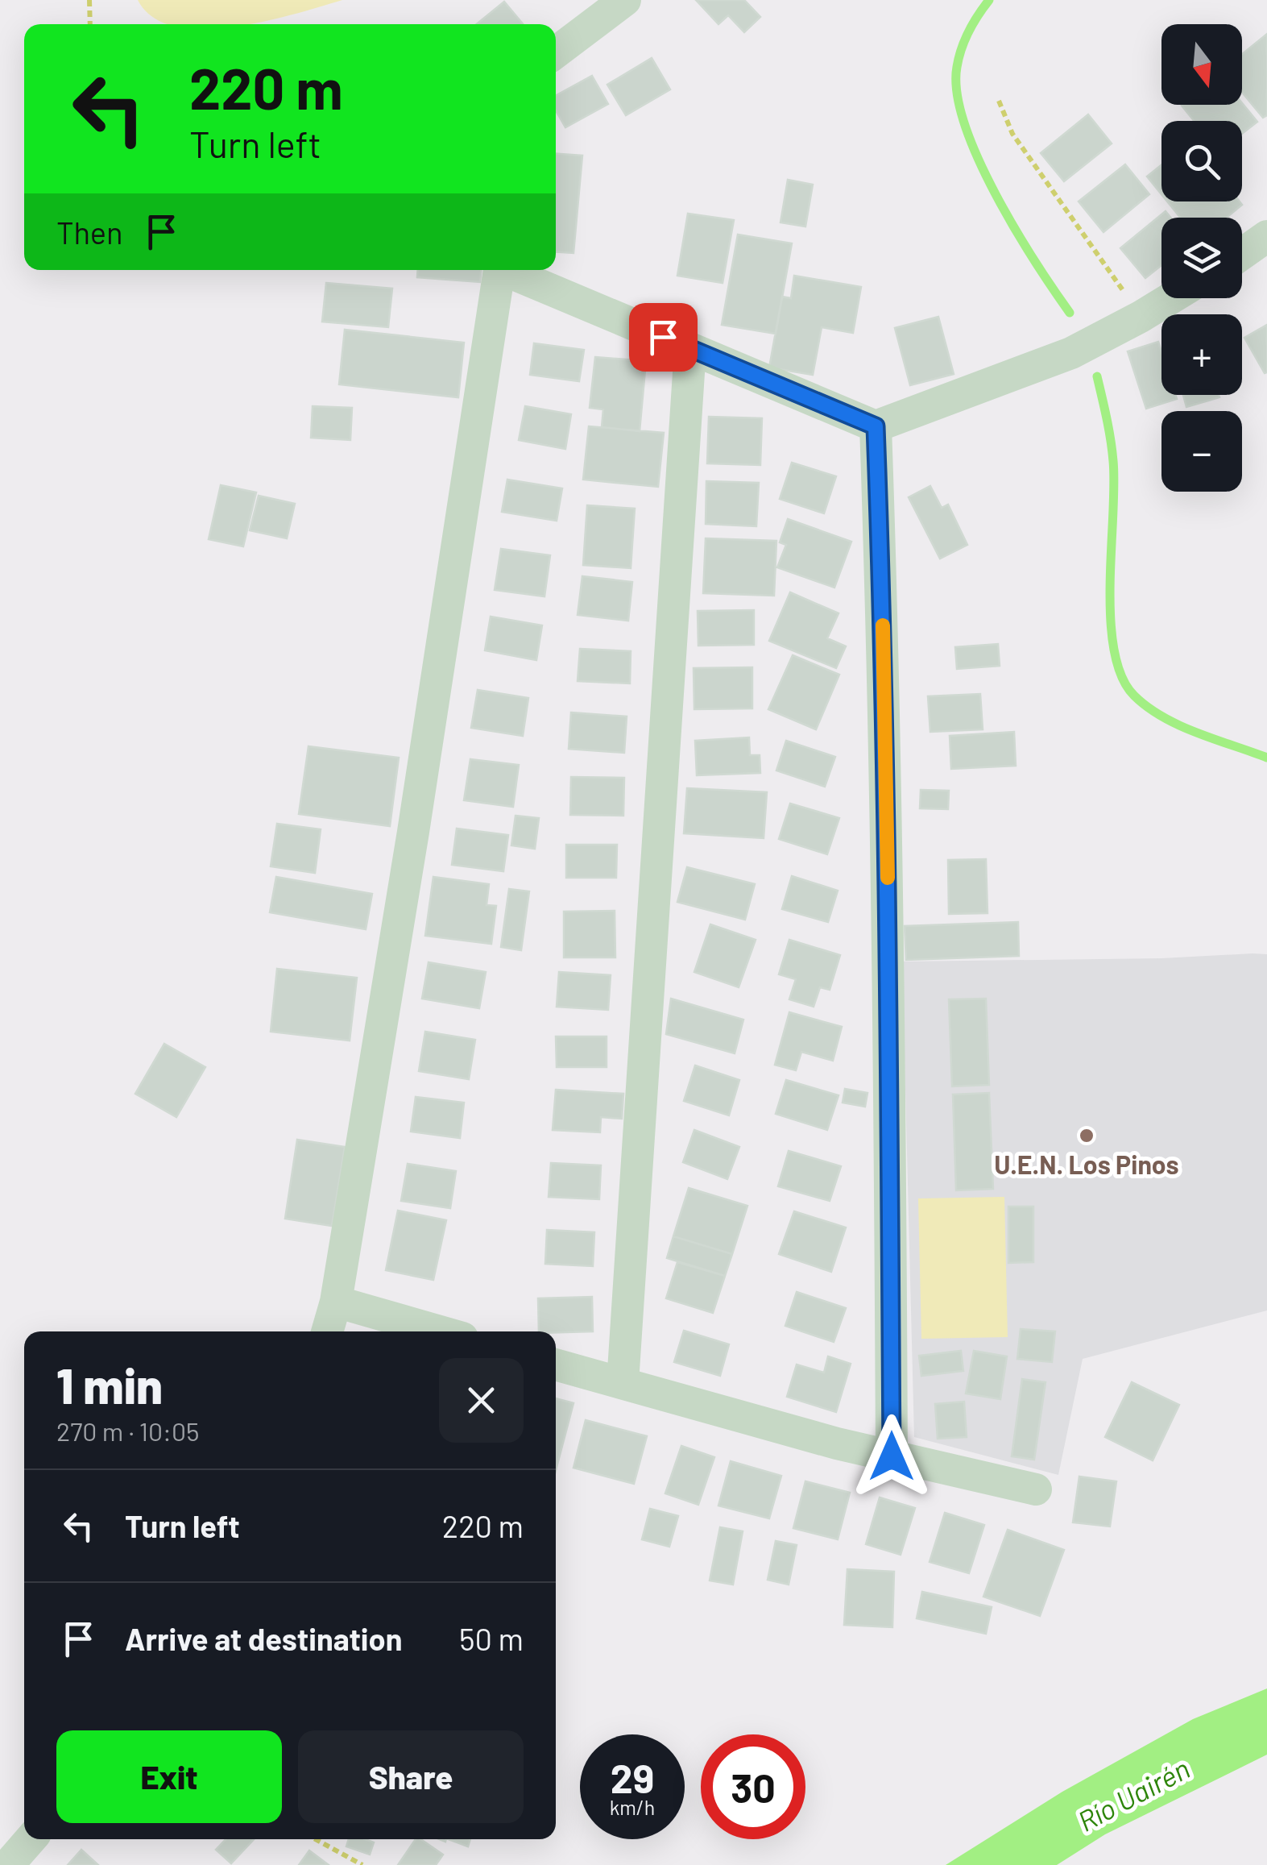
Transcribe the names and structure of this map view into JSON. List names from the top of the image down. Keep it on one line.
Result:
{"water":["Río Uairén"],"places":["U.E.N. Los Pinos"],"north":"bottom","page":{"map_buttons":["+","−"],"turn":["220 m","Turn left"],"then":"Then","heading":["1 min","270 m · 10:05"],"list":[{"name":"Turn left","value":"220 m"},{"name":"Arrive at destination","value":"50 m"}],"buttons":["Exit","Share"],"speed":"29 km/h","limit":"30"}}
